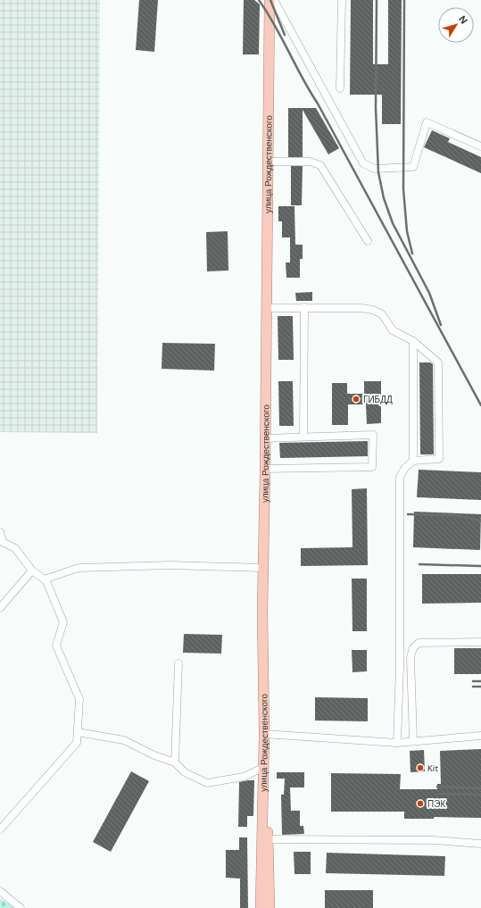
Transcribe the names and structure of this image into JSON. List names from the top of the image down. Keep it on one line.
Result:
{"streets":{"main road":["улица Рождественского"]},"places":["ГИБДД","Kit","ПЭК"],"north":"top right"}
